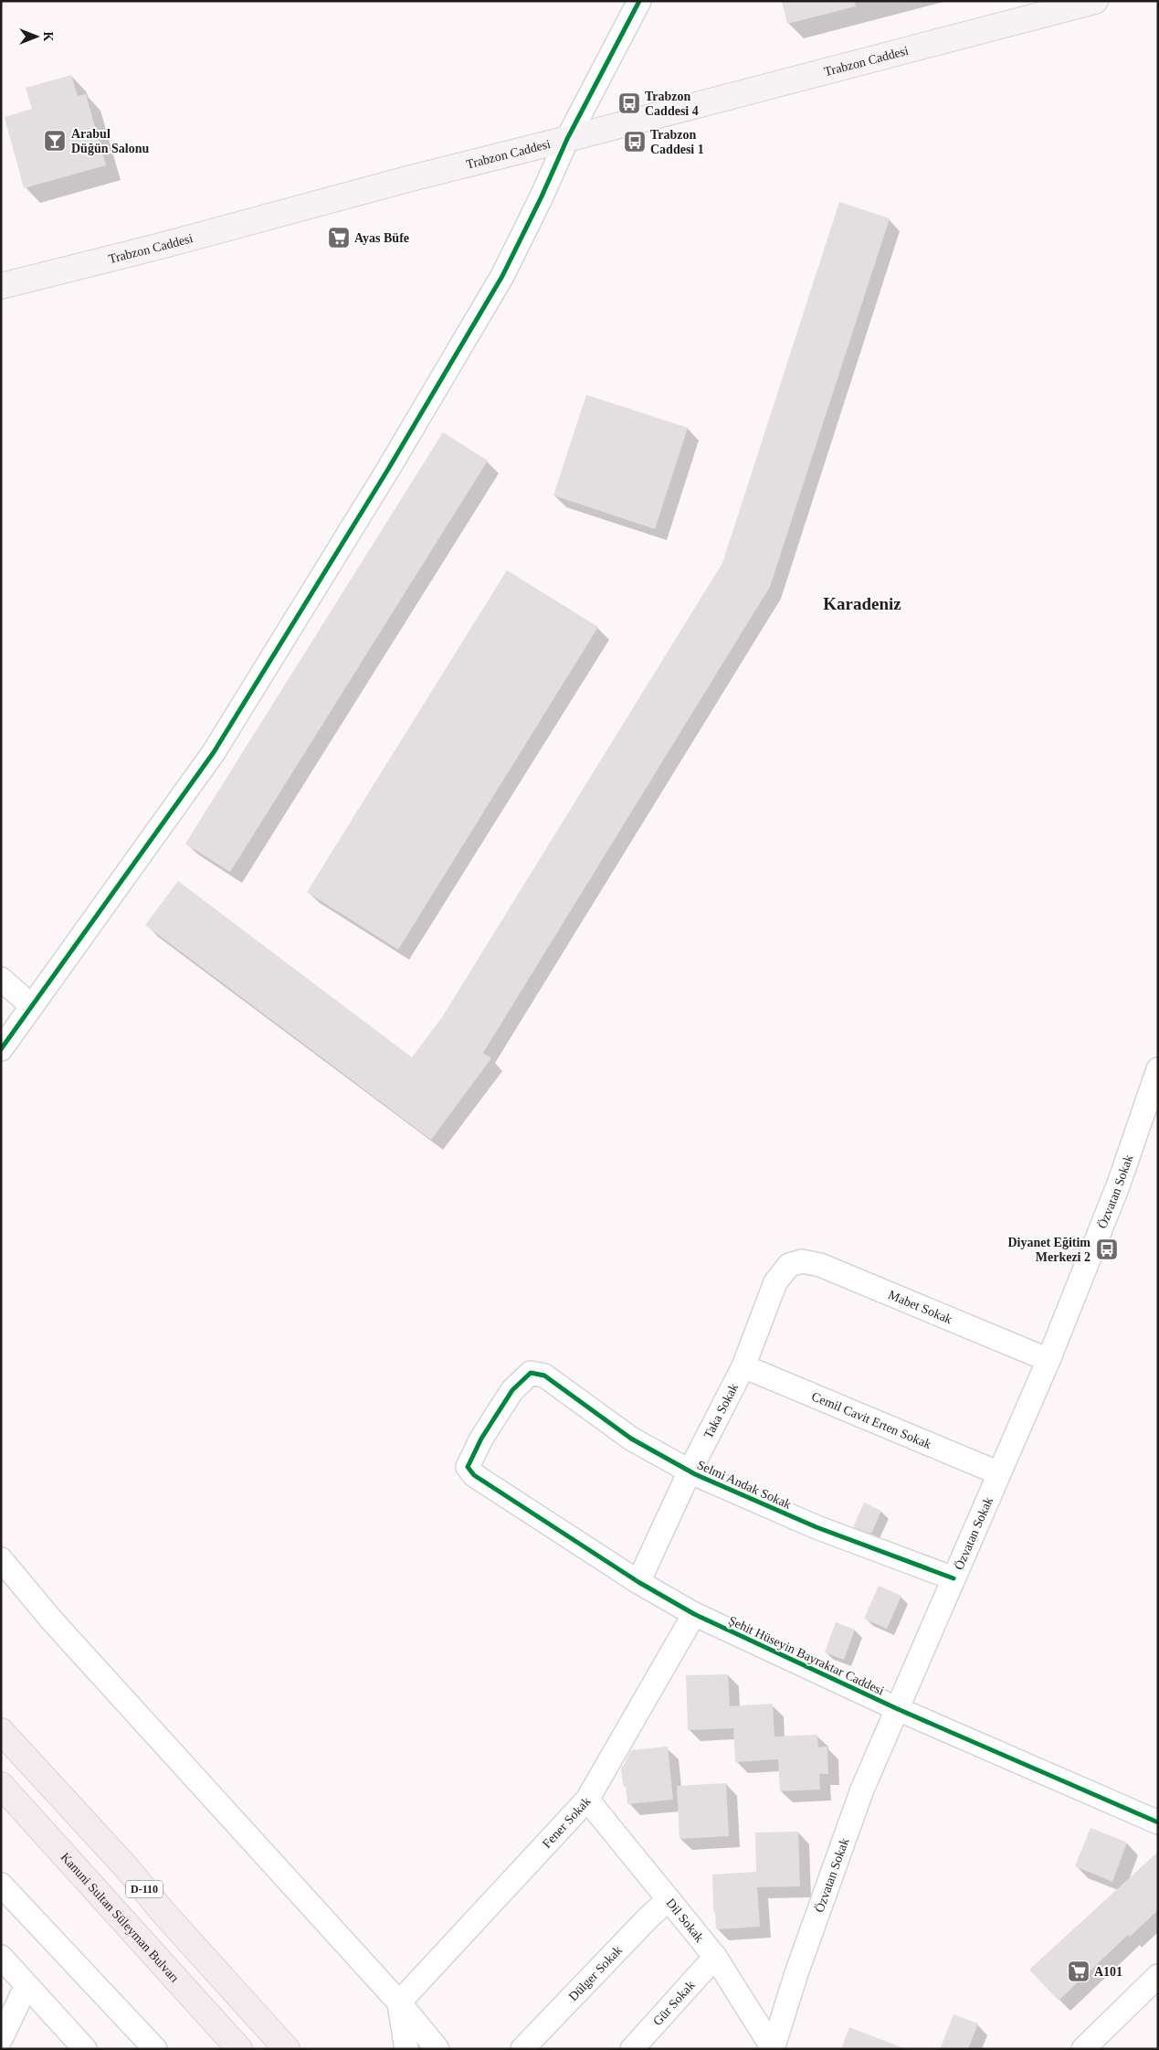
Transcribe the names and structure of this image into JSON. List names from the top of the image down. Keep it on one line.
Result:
{"streets":{"highway":["D-110","Kanuni Sultan Süleyman Bulvarı"],"main road":["Trabzon Caddesi"],"street":["Özvatan Sokak","Mabet Sokak","Taka Sokak","Cemil Cavit Erten Sokak","Selmi Andak Sokak","Şehit Hüseyin Bayraktar Caddesi","Fener Sokak","Dil Sokak","Dülger Sokak","Gür Sokak"]},"crossings":[["Özvatan Sokak","Mabet Sokak"],["Özvatan Sokak","Cemil Cavit Erten Sokak"],["Özvatan Sokak","Selmi Andak Sokak"],["Özvatan Sokak","Şehit Hüseyin Bayraktar Caddesi"],["Özvatan Sokak","Dil Sokak"],["Mabet Sokak","Taka Sokak"],["Taka Sokak","Cemil Cavit Erten Sokak"],["Taka Sokak","Selmi Andak Sokak"],["Taka Sokak","Şehit Hüseyin Bayraktar Caddesi"],["Selmi Andak Sokak","Şehit Hüseyin Bayraktar Caddesi"],["Şehit Hüseyin Bayraktar Caddesi","Fener Sokak"],["Fener Sokak","Dil Sokak"],["Dil Sokak","Dülger Sokak"],["Dil Sokak","Gür Sokak"]],"districts":["Karadeniz"],"places":{"bus stop":["Trabzon Caddesi 4","Trabzon Caddesi 1","Diyanet Eğitim Merkezi 2"],"bar":["Arabul Düğün Salonu"],"supermarket":["Ayas Büfe","A101"]},"north":"right"}
